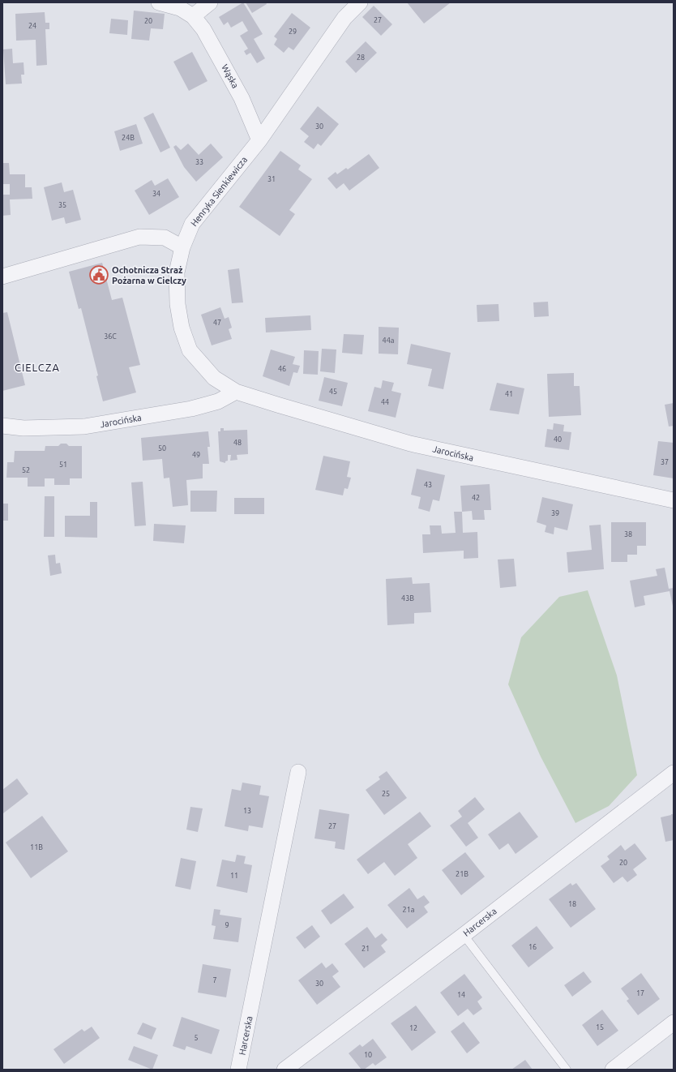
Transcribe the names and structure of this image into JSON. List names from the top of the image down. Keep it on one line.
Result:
{"streets":{"street":["Wąska","Henryka Sienkiewicza","Jarocińska","Harcerska"]},"crossings":[["Wąska","Henryka Sienkiewicza"],["Henryka Sienkiewicza","Jarocińska"]],"districts":["CIELCZA"],"places":{"public building":["Ochotnicza Straż Pożarna w Cielczy"]},"house_numbers":["27","20","24","29","28","30","24B","33","31","34","35","47","36C","44a","46","45","41","44","40","48","50","49","37","51","52","43","42","39","38","43B","25","13","27","11B","20","21B","11","18","21a","9","16","21","7","30","17","14","15","12","5","10"]}
